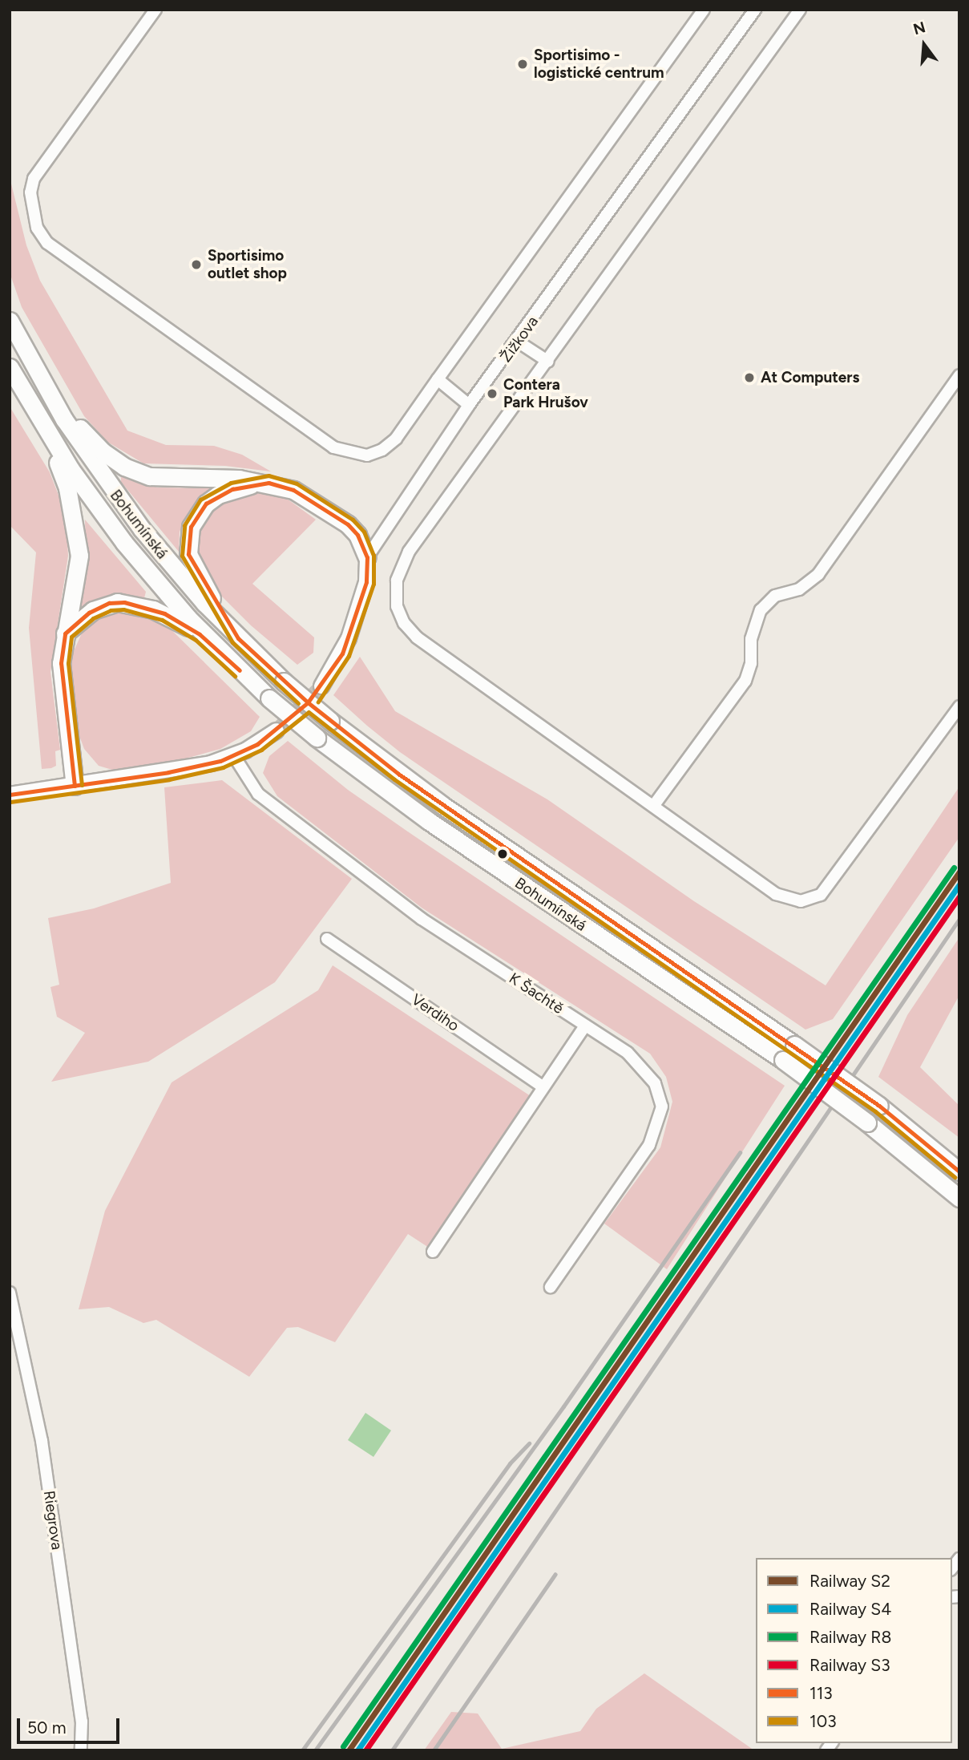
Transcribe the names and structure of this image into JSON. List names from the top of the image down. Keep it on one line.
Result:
{"streets":{"main road":["Bohumínská"],"street":["Žižkova","K Šachtě","Verdiho","Riegrova"]},"places":["Sportisimo - logistické centrum","Sportisimo outlet shop","At Computers","Contera Park Hrušov"],"lines":["transit line 103","transit line 113","rail line R8","rail line S2","rail line S4","rail line S3"],"legend":["Railway S2","Railway S4","Railway R8","Railway S3","113","103"],"scale_bar":"50 m","north":"top"}
